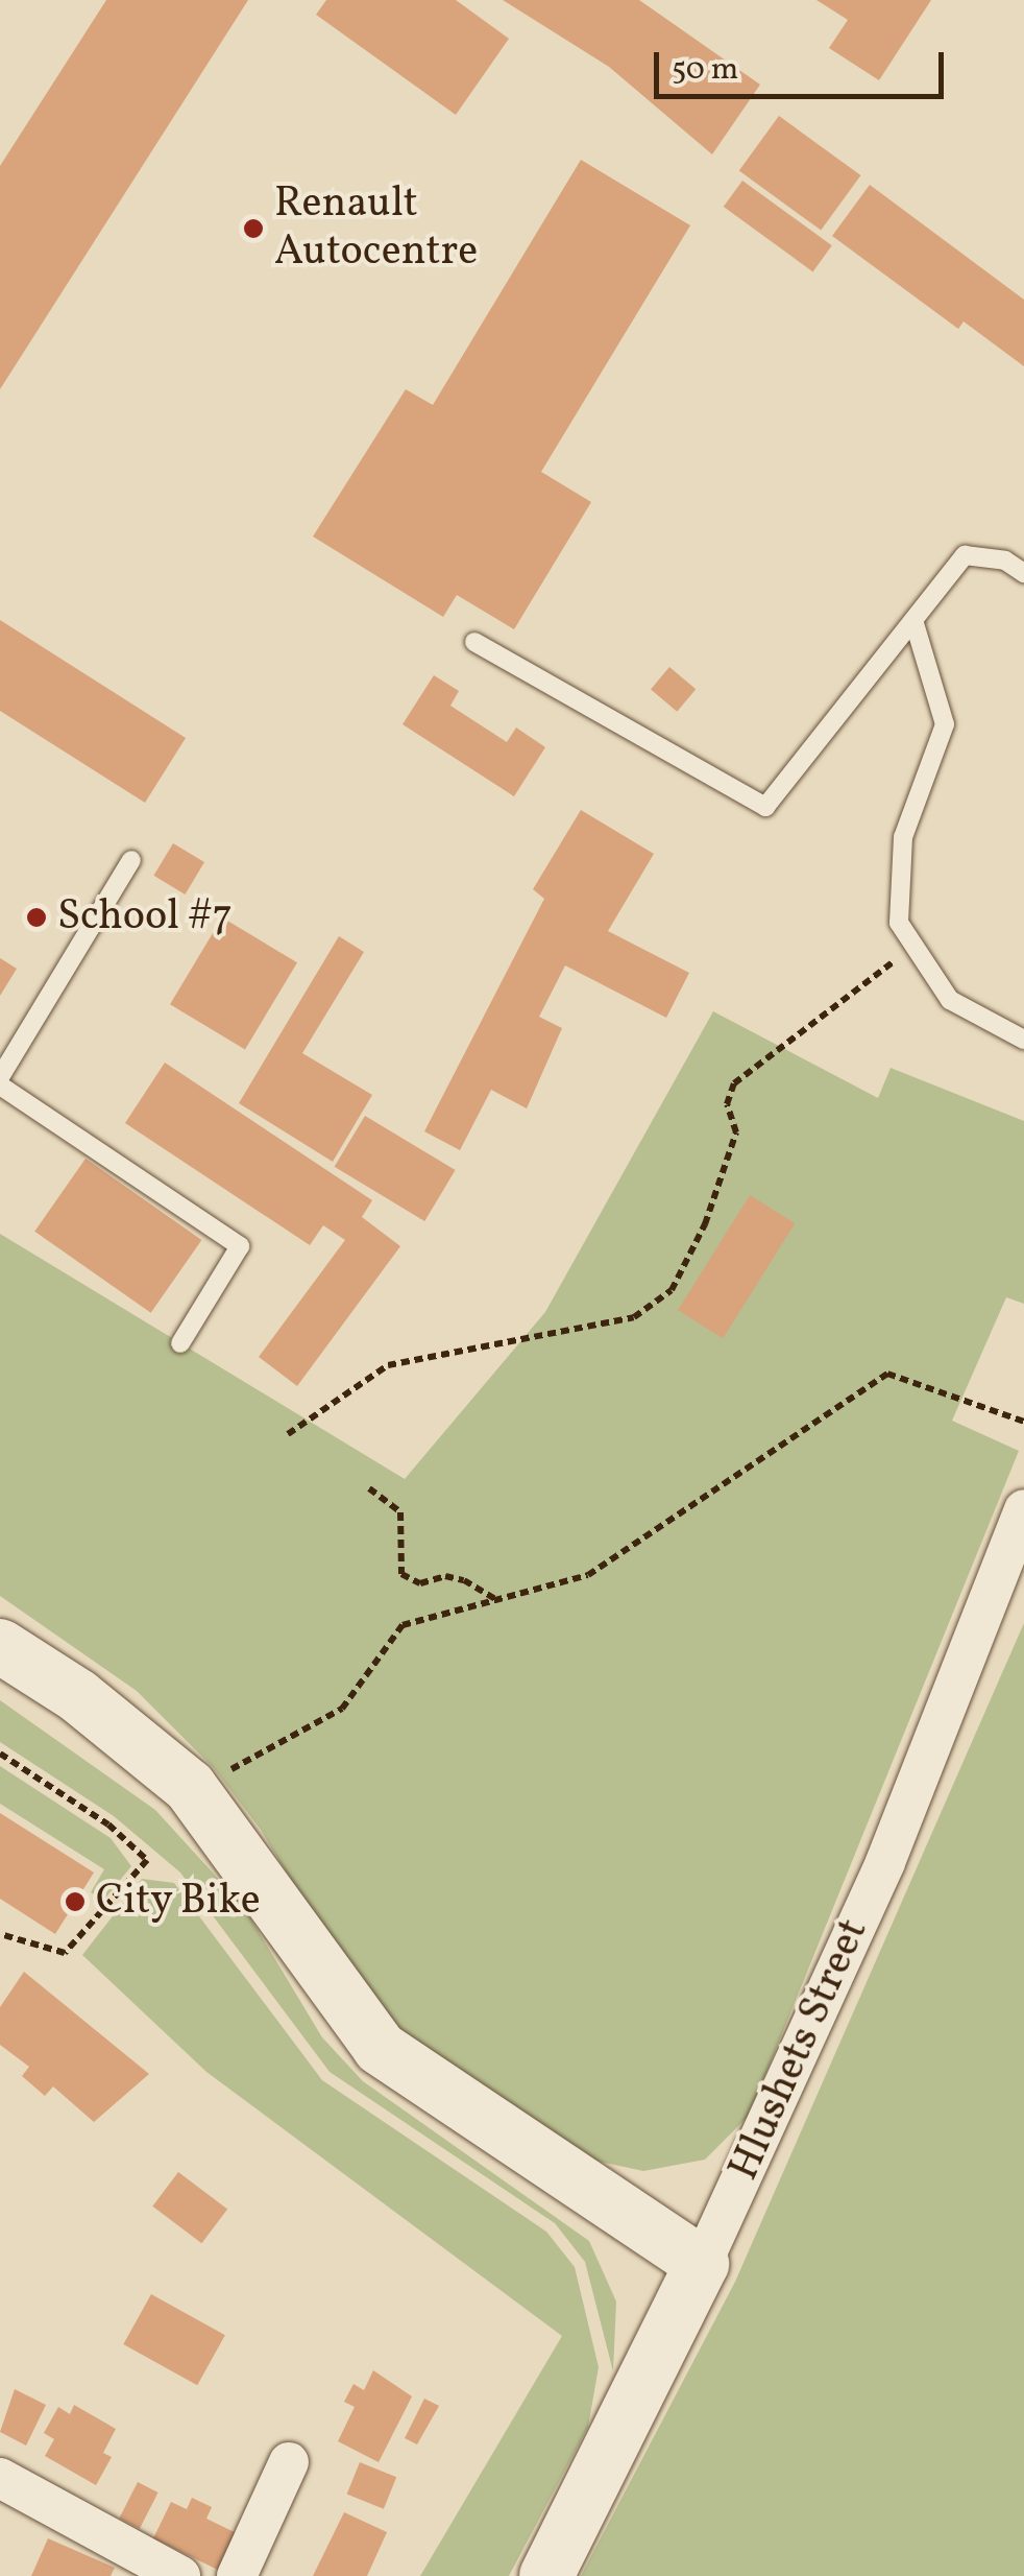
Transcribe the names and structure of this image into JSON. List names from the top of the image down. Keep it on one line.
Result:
{"streets":{"street":["Hlushets Street"]},"places":["Renault Autocentre","School #7","City Bike"],"scale_bar":"50 m"}
